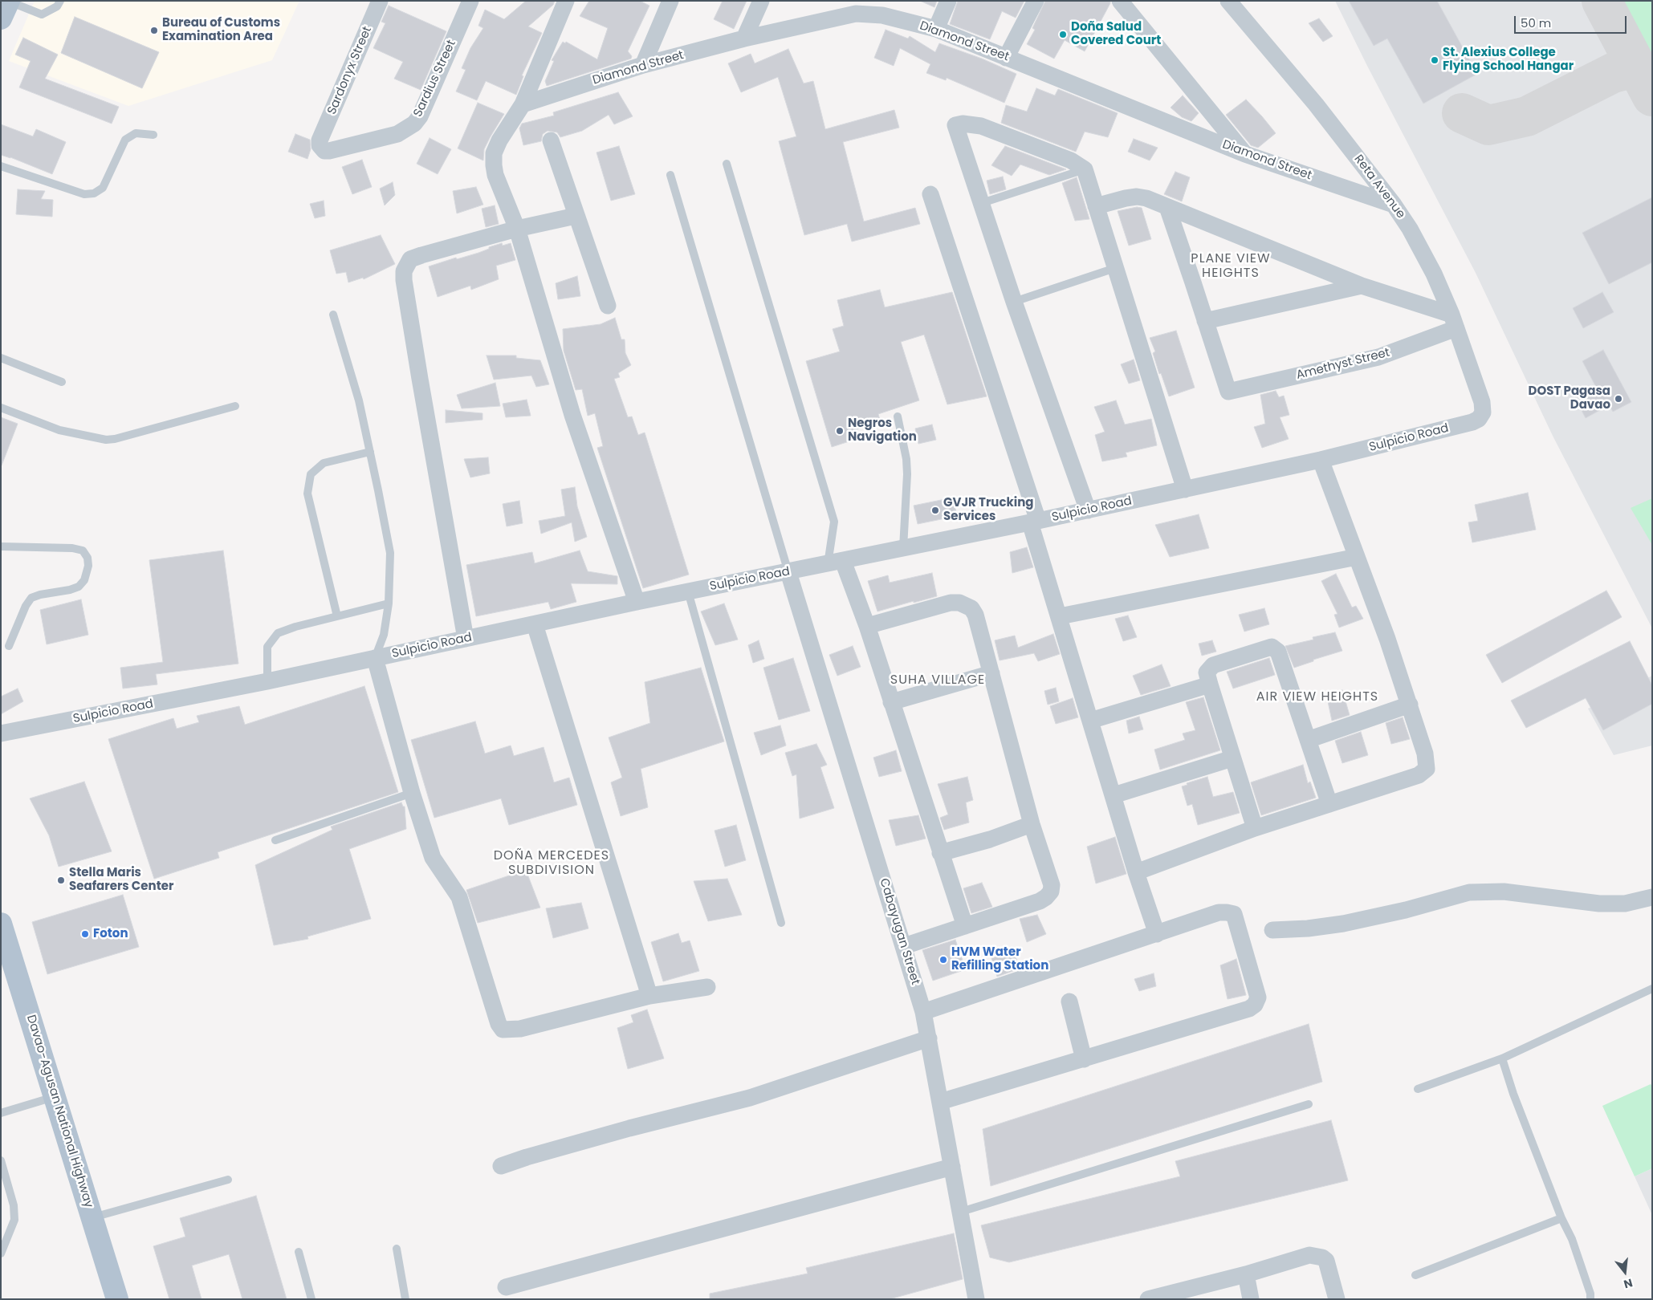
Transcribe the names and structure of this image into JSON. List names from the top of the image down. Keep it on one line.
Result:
{"streets":{"main road":["Davao-Agusan National Highway"],"street":["Diamond Street","Sardonyx Street","Sardius Street","Reta Avenue","Amethyst Street","Sulpicio Road","Cabayugan Street"]},"crossings":[["Diamond Street","Reta Avenue"],["Sardonyx Street","Sardius Street"],["Reta Avenue","Amethyst Street"],["Reta Avenue","Sulpicio Road"],["Sulpicio Road","Cabayugan Street"]],"districts":["PLANE VIEW HEIGHTS","SUHA VILLAGE","AIR VIEW HEIGHTS","DOÑA MERCEDES SUBDIVISION"],"places":["Bureau of Customs Examination Area","Doña Salud Covered Court","St. Alexius College Flying School Hangar","DOST Pagasa Davao","Negros Navigation","GVJR Trucking Services","Stella Maris Seafarers Center","Foton","HVM Water Refilling Station"],"scale_bar":"50 m","north":"bottom"}
